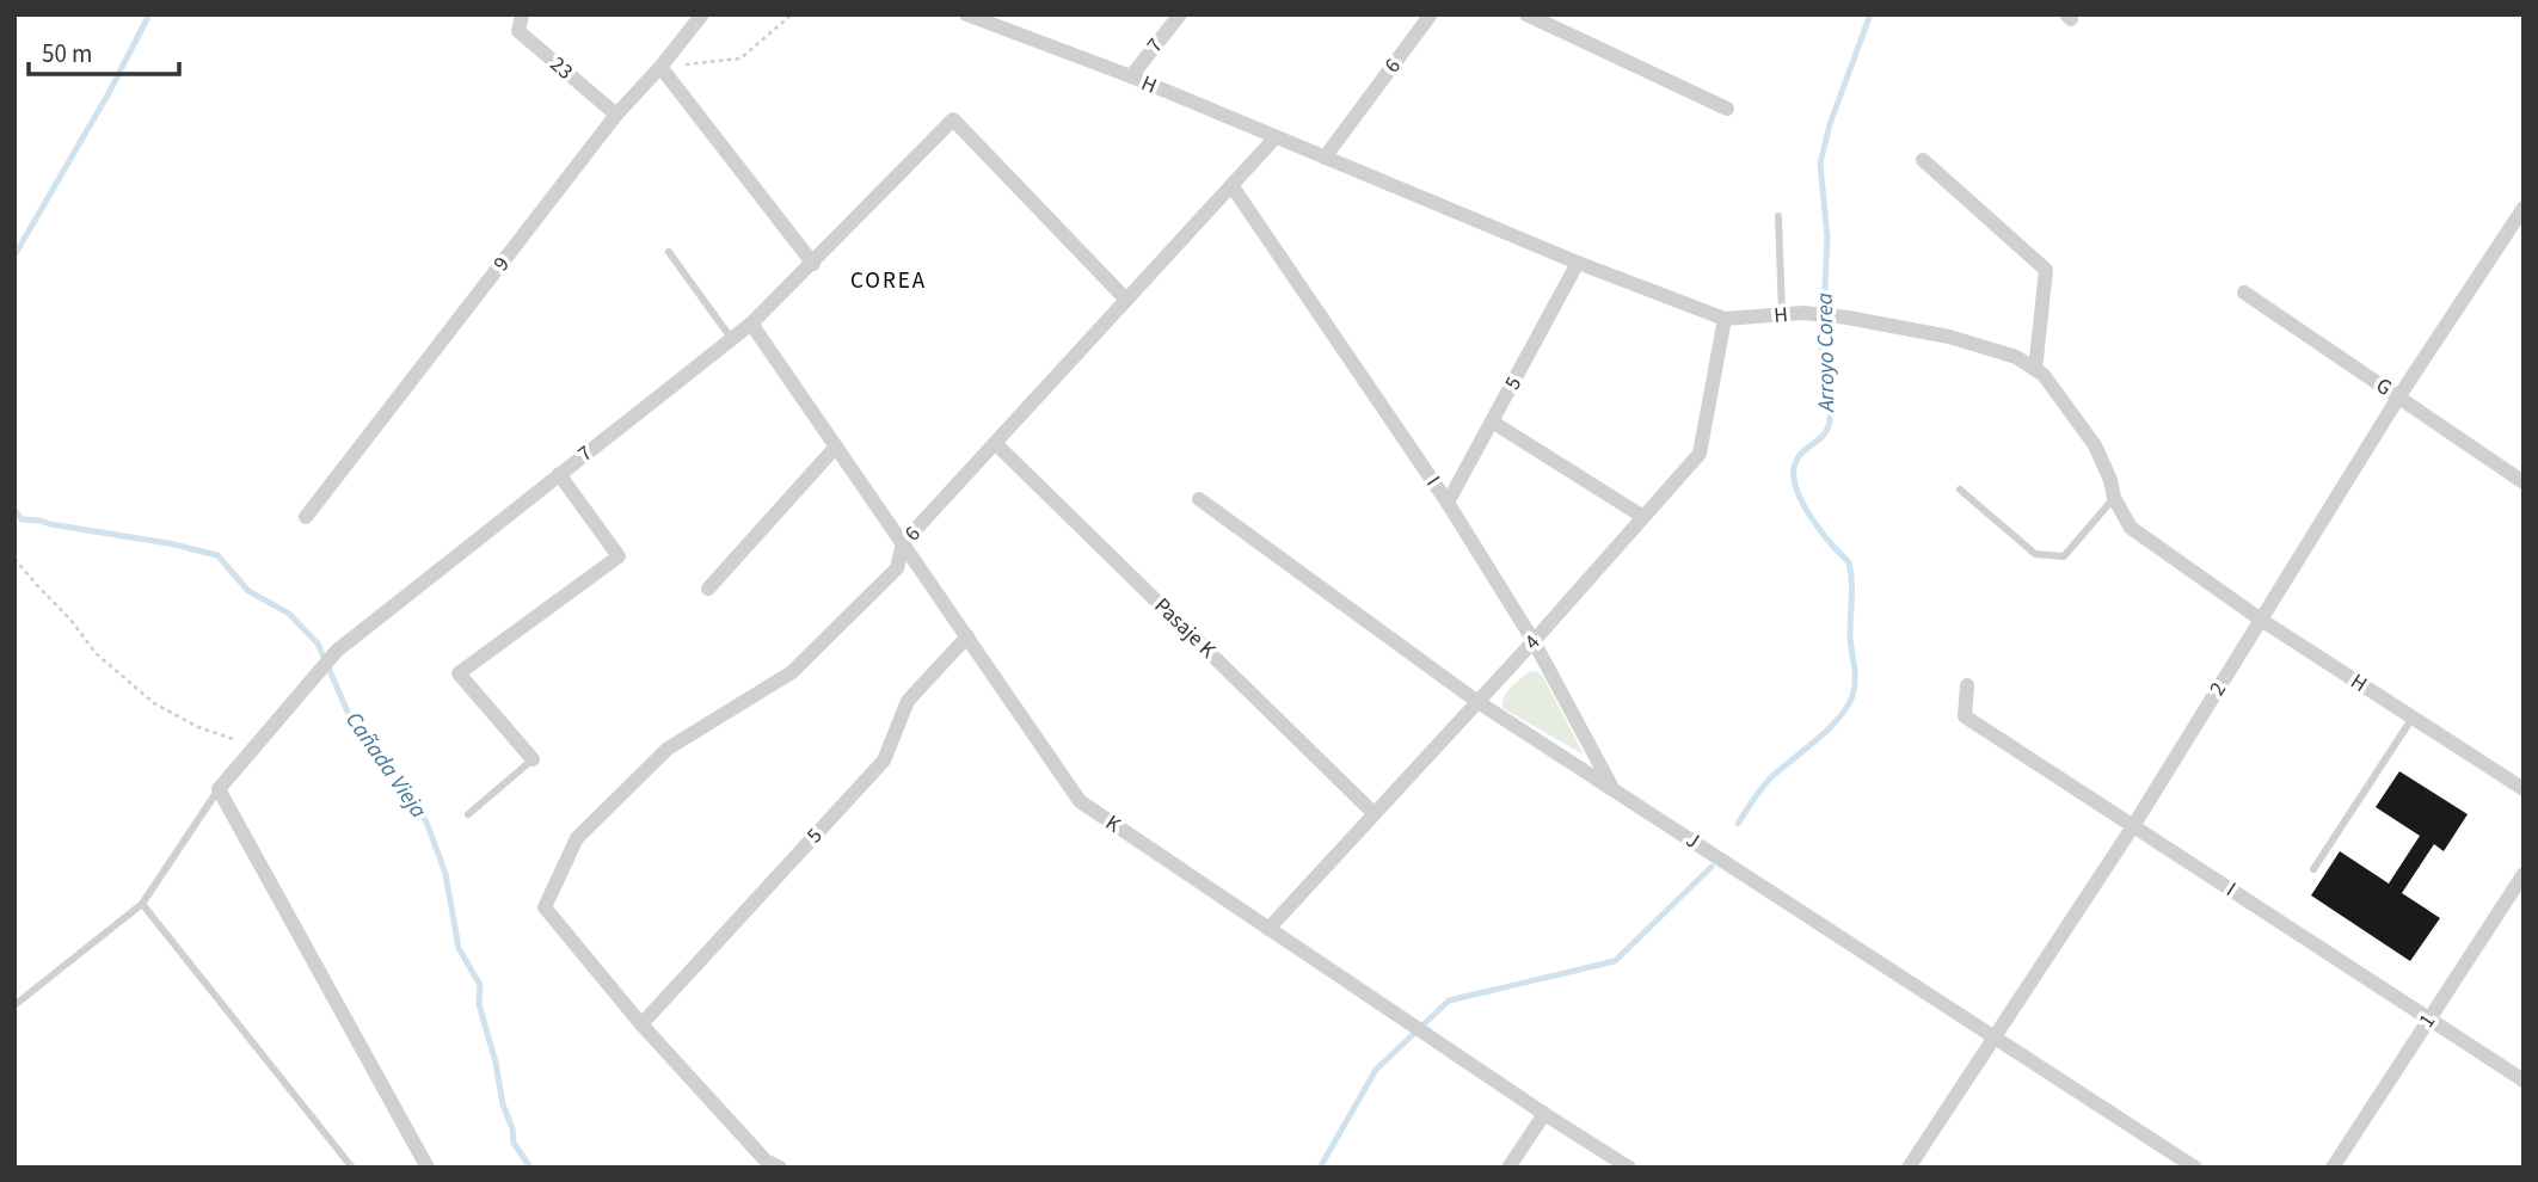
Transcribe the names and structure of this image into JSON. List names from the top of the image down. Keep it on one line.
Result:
{"streets":{"street":["7","6","23","H","9","5","G","I","Pasaje K","4","2","K","J","1"]},"crossings":[["7","6"],["7","H"],["7","K"],["6","H"],["6","5"],["6","I"],["6","Pasaje K"],["6","K"],["23","9"],["H","5"],["H","4"],["H","2"],["5","I"],["5","K"],["G","2"],["I","4"],["I","2"],["I","J"],["I","1"],["Pasaje K","4"],["4","K"],["4","J"],["2","J"]],"districts":["COREA"],"water":["Arroyo Corea","Cañada Vieja"],"scale_bar":"50 m"}
